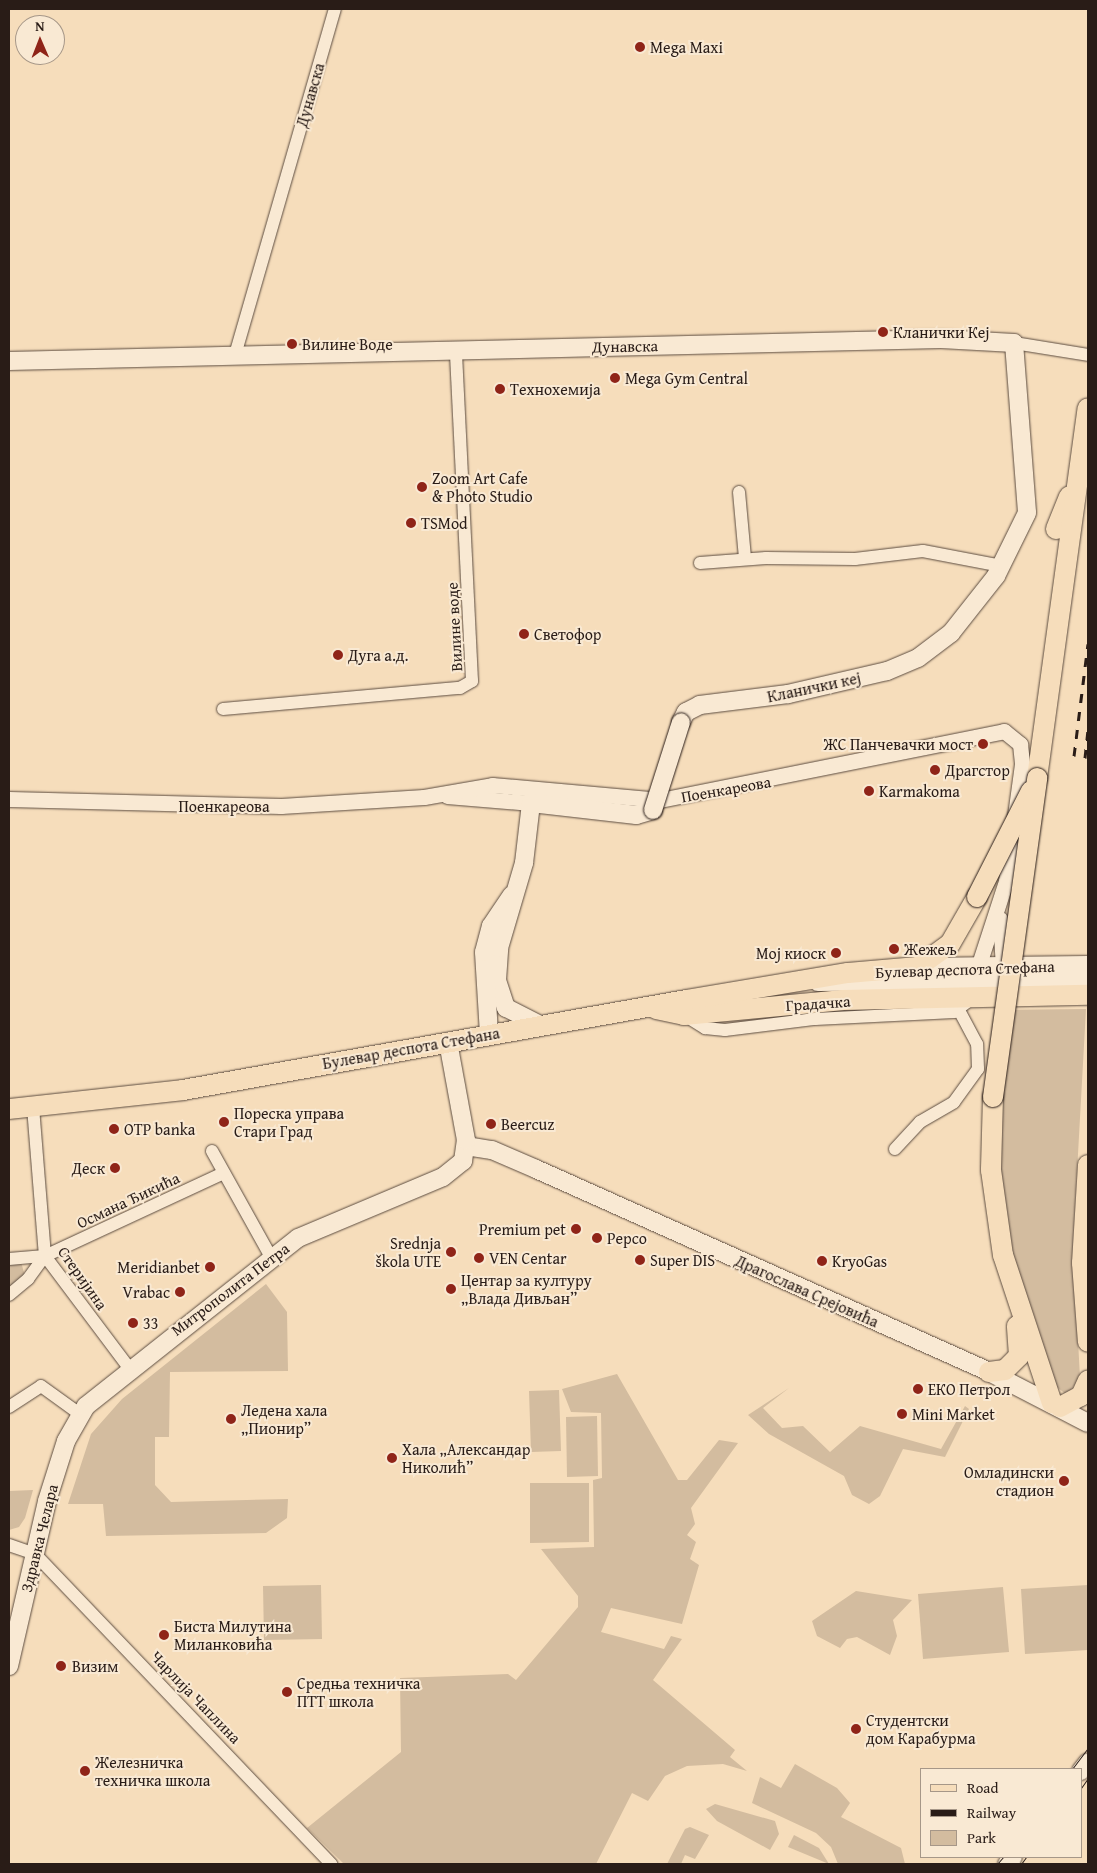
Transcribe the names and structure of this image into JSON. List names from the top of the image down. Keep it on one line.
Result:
{"streets":{"main road":["Дунавска","Кланички кеј","Поенкареова","Булевар деспота Стефана","Митрополита Петра","Драгослава Срејовића","Здравка Челара"],"street":["Вилине воде","Градачка","Османа Ђикића","Стеријина","Чарлија Чаплина"]},"crossings":[["Дунавска","Вилине воде"],["Дунавска","Кланички кеј"],["Кланички кеј","Поенкареова"],["Булевар деспота Стефана","Стеријина"],["Османа Ђикића","Стеријина"],["Стеријина","Митрополита Петра"],["Митрополита Петра","Драгослава Срејовића"],["Митрополита Петра","Здравка Челара"],["Здравка Челара","Чарлија Чаплина"]],"places":["Mega Maxi","Кланички Кеј","Вилине Воде","Mega Gym Central","Технохемија","Zoom Art Cafe & Photo Studio","TSMod","Светофор","Дуга а.д.","ЖС Панчевачки мост","Драгстор","Karmakoma","Жежељ","Мој киоск","Пореска управа Стари Град","Beercuz","OTP banka","Деск","Premium pet","Pepco","Srednja škola UTE","VEN Centar","Super DIS","KryoGas","Meridianbet","Центар за културу „Влада Дивљан”","Vrabac","33","ЕКО Петрол","Mini Market","Ледена хала „Пионир”","Хала „Александар Николић”","Омладински стадион","Биста Милутина Миланковића","Визим","Средња техничка ПТТ школа","Студентски дом Карабурма","Железничка техничка школа"],"legend":["Road","Railway","Park"],"north":"top"}
